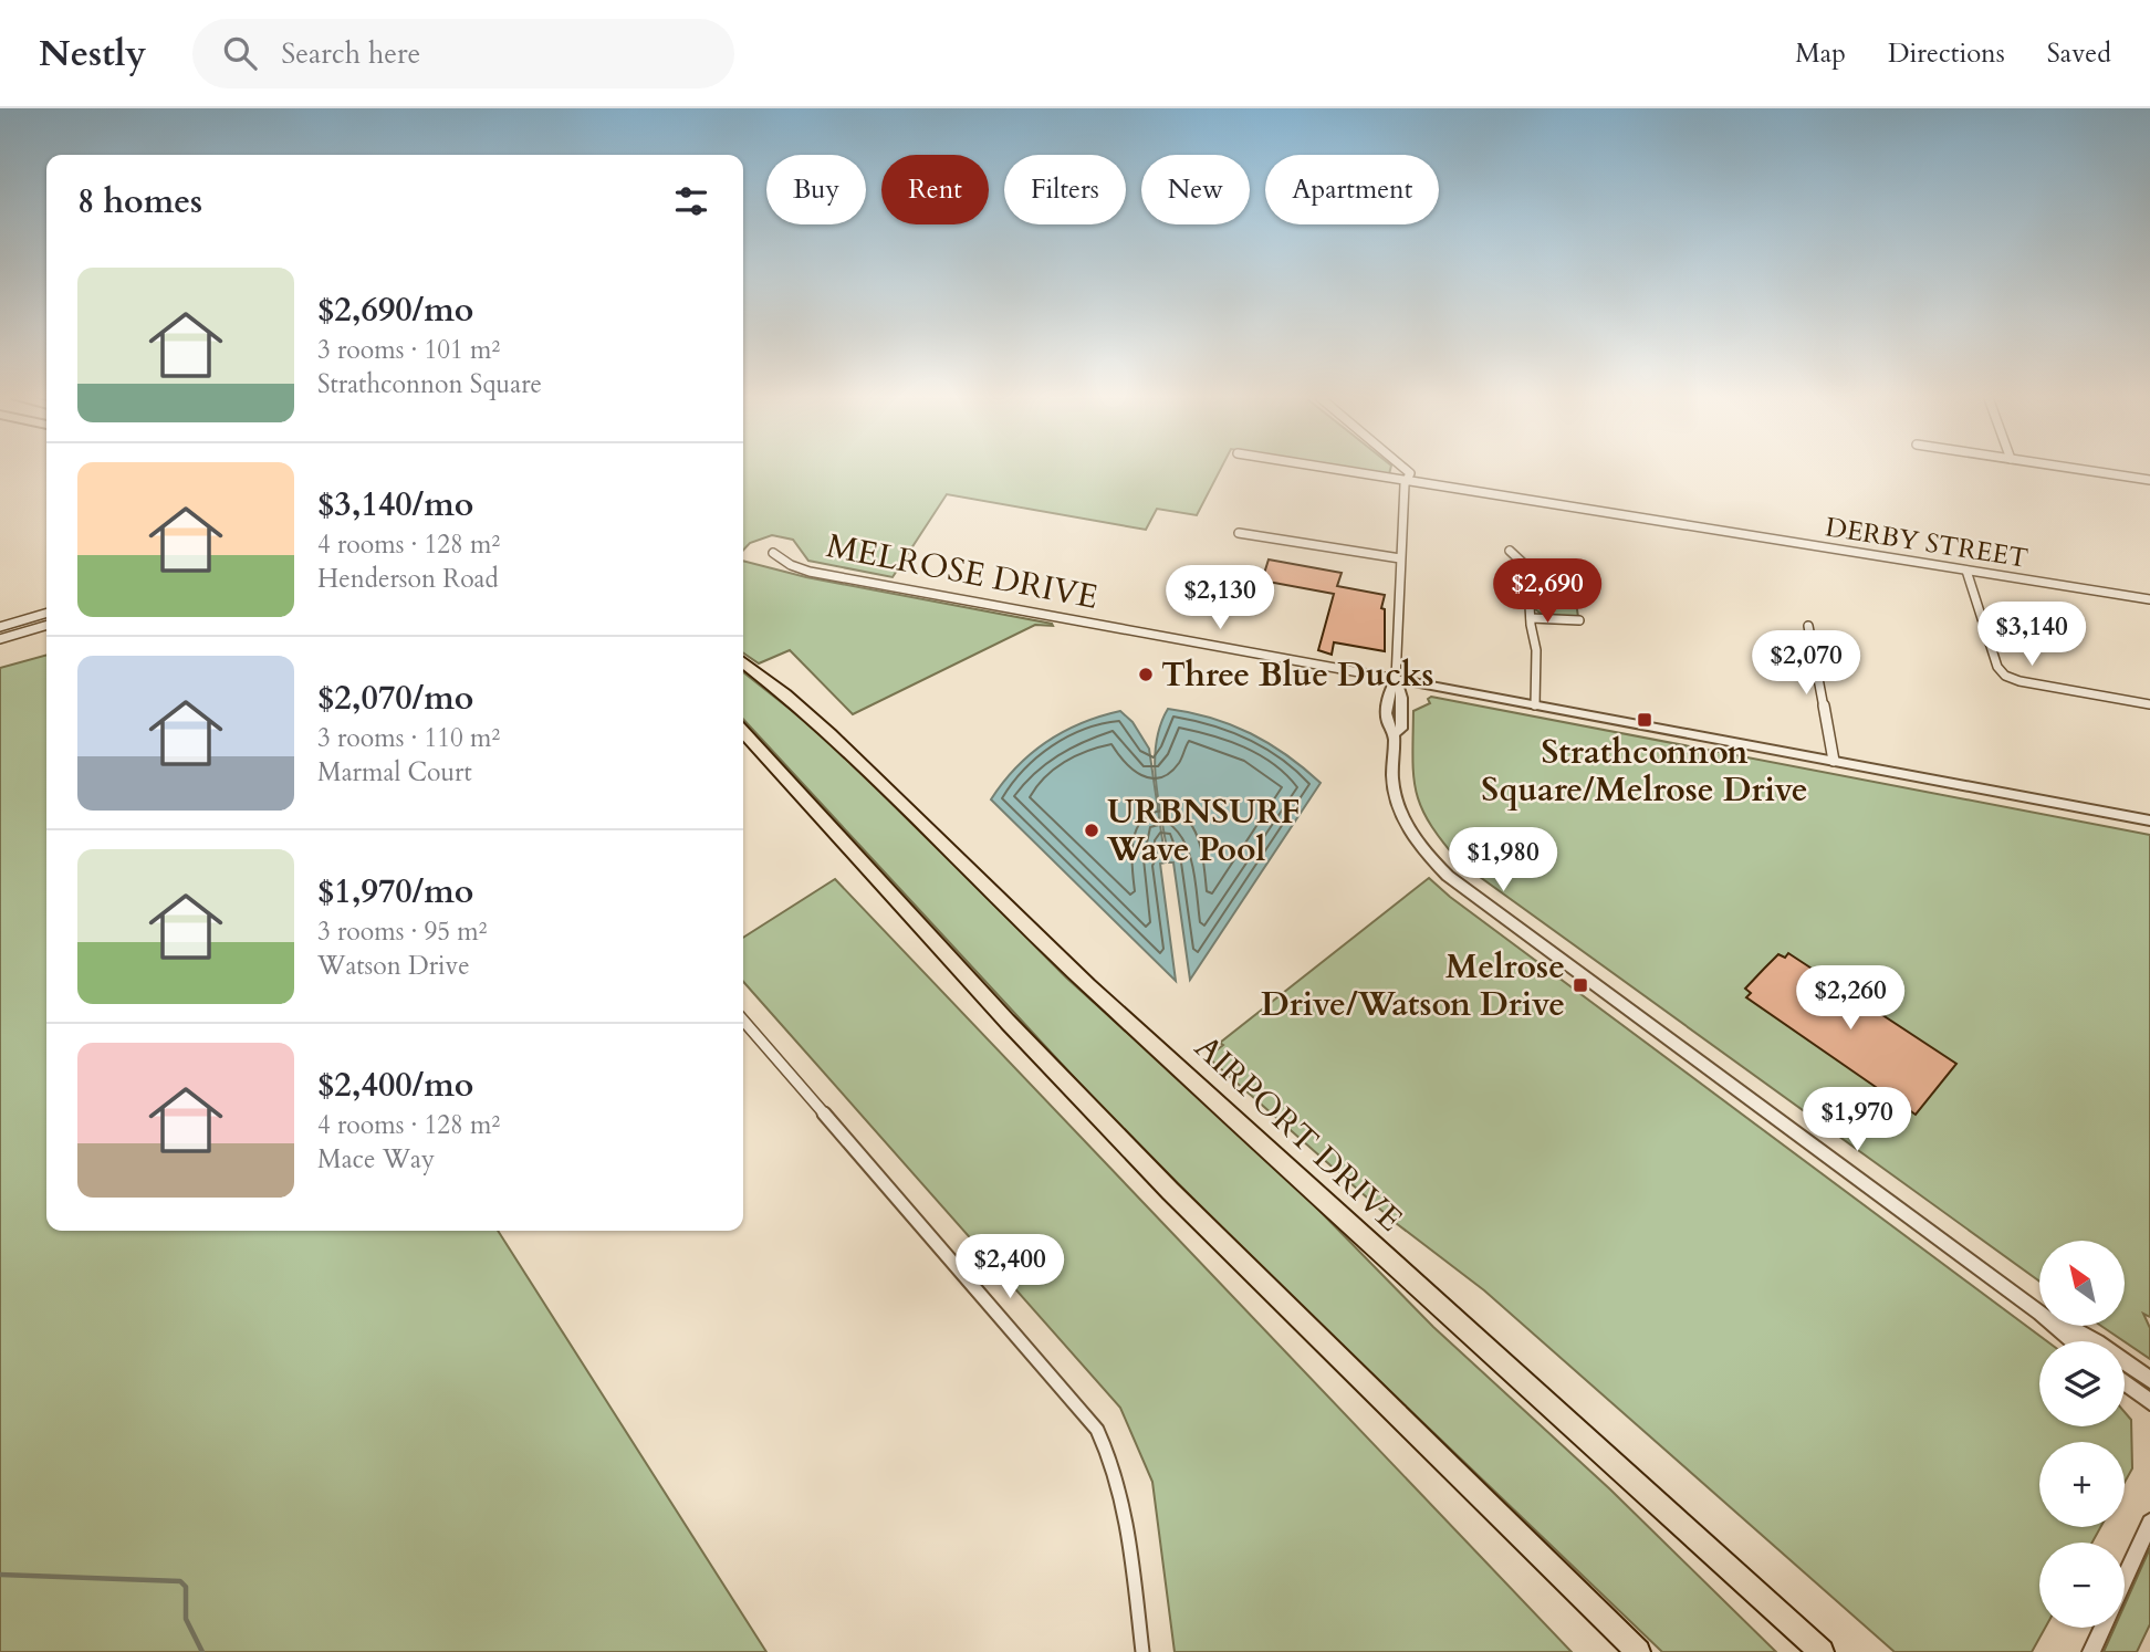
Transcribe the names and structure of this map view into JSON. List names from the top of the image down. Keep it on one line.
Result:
{"streets":{"main road":["AIRPORT DRIVE"],"street":["DERBY STREET","MELROSE DRIVE"]},"places":{"other":["Three Blue Ducks","URBNSURF Wave Pool"],"transit":["Strathconnon Square/Melrose Drive","Melrose Drive/Watson Drive"]},"north":"top left","page":{"header":"Nestly","search":"Search here","nav":["Map","Directions","Saved"],"chip":["Buy","Rent","Filters","New","Apartment"],"heading":"8 homes","list":[{"name":"$2,690/mo","note":"3 rooms · 101 m² · Strathconnon Square"},{"name":"$3,140/mo","note":"4 rooms · 128 m² · Henderson Road"},{"name":"$2,070/mo","note":"3 rooms · 110 m² · Marmal Court"},{"name":"$1,970/mo","note":"3 rooms · 95 m² · Watson Drive"},{"name":"$2,400/mo","note":"4 rooms · 128 m² · Mace Way"}],"price":["$2,690","$2,130","$3,140","$2,070","$1,980","$2,260","$1,970","$2,400"],"map_buttons":["+","−"]}}
